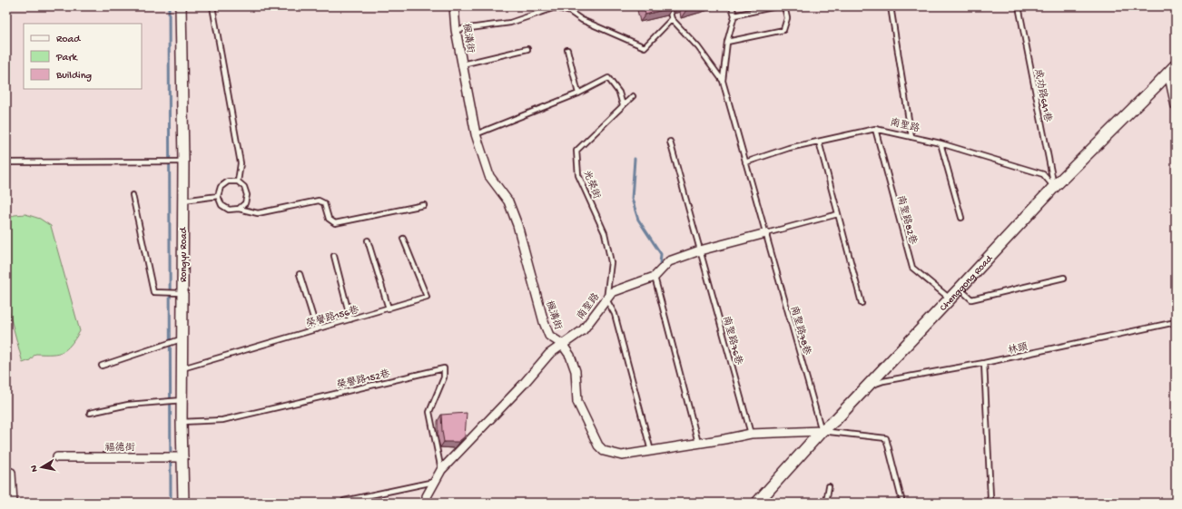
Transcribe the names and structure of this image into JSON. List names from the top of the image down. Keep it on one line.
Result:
{"streets":{"main road":["Chenggong Road"],"street":["楓溝街","南聖路","Rongyu Road","福德街"],"lane":["成功路641巷","光榮街","南聖路82巷","榮譽路156巷","南聖路78巷","南聖路76巷","林頭","榮譽路152巷"]},"crossings":[["楓溝街","南聖路"],["楓溝街","Chenggong Road"],["楓溝街","南聖路78巷"],["楓溝街","南聖路76巷"],["成功路641巷","南聖路"],["成功路641巷","Chenggong Road"],["南聖路","光榮街"],["南聖路","南聖路82巷"],["南聖路","Chenggong Road"],["南聖路","南聖路78巷"],["南聖路","南聖路76巷"],["南聖路","榮譽路152巷"],["南聖路82巷","Chenggong Road"],["Rongyu Road","榮譽路156巷"],["Rongyu Road","榮譽路152巷"],["Rongyu Road","福德街"],["Chenggong Road","南聖路78巷"],["Chenggong Road","林頭"]],"legend":["Road","Park","Building"],"north":"left"}
